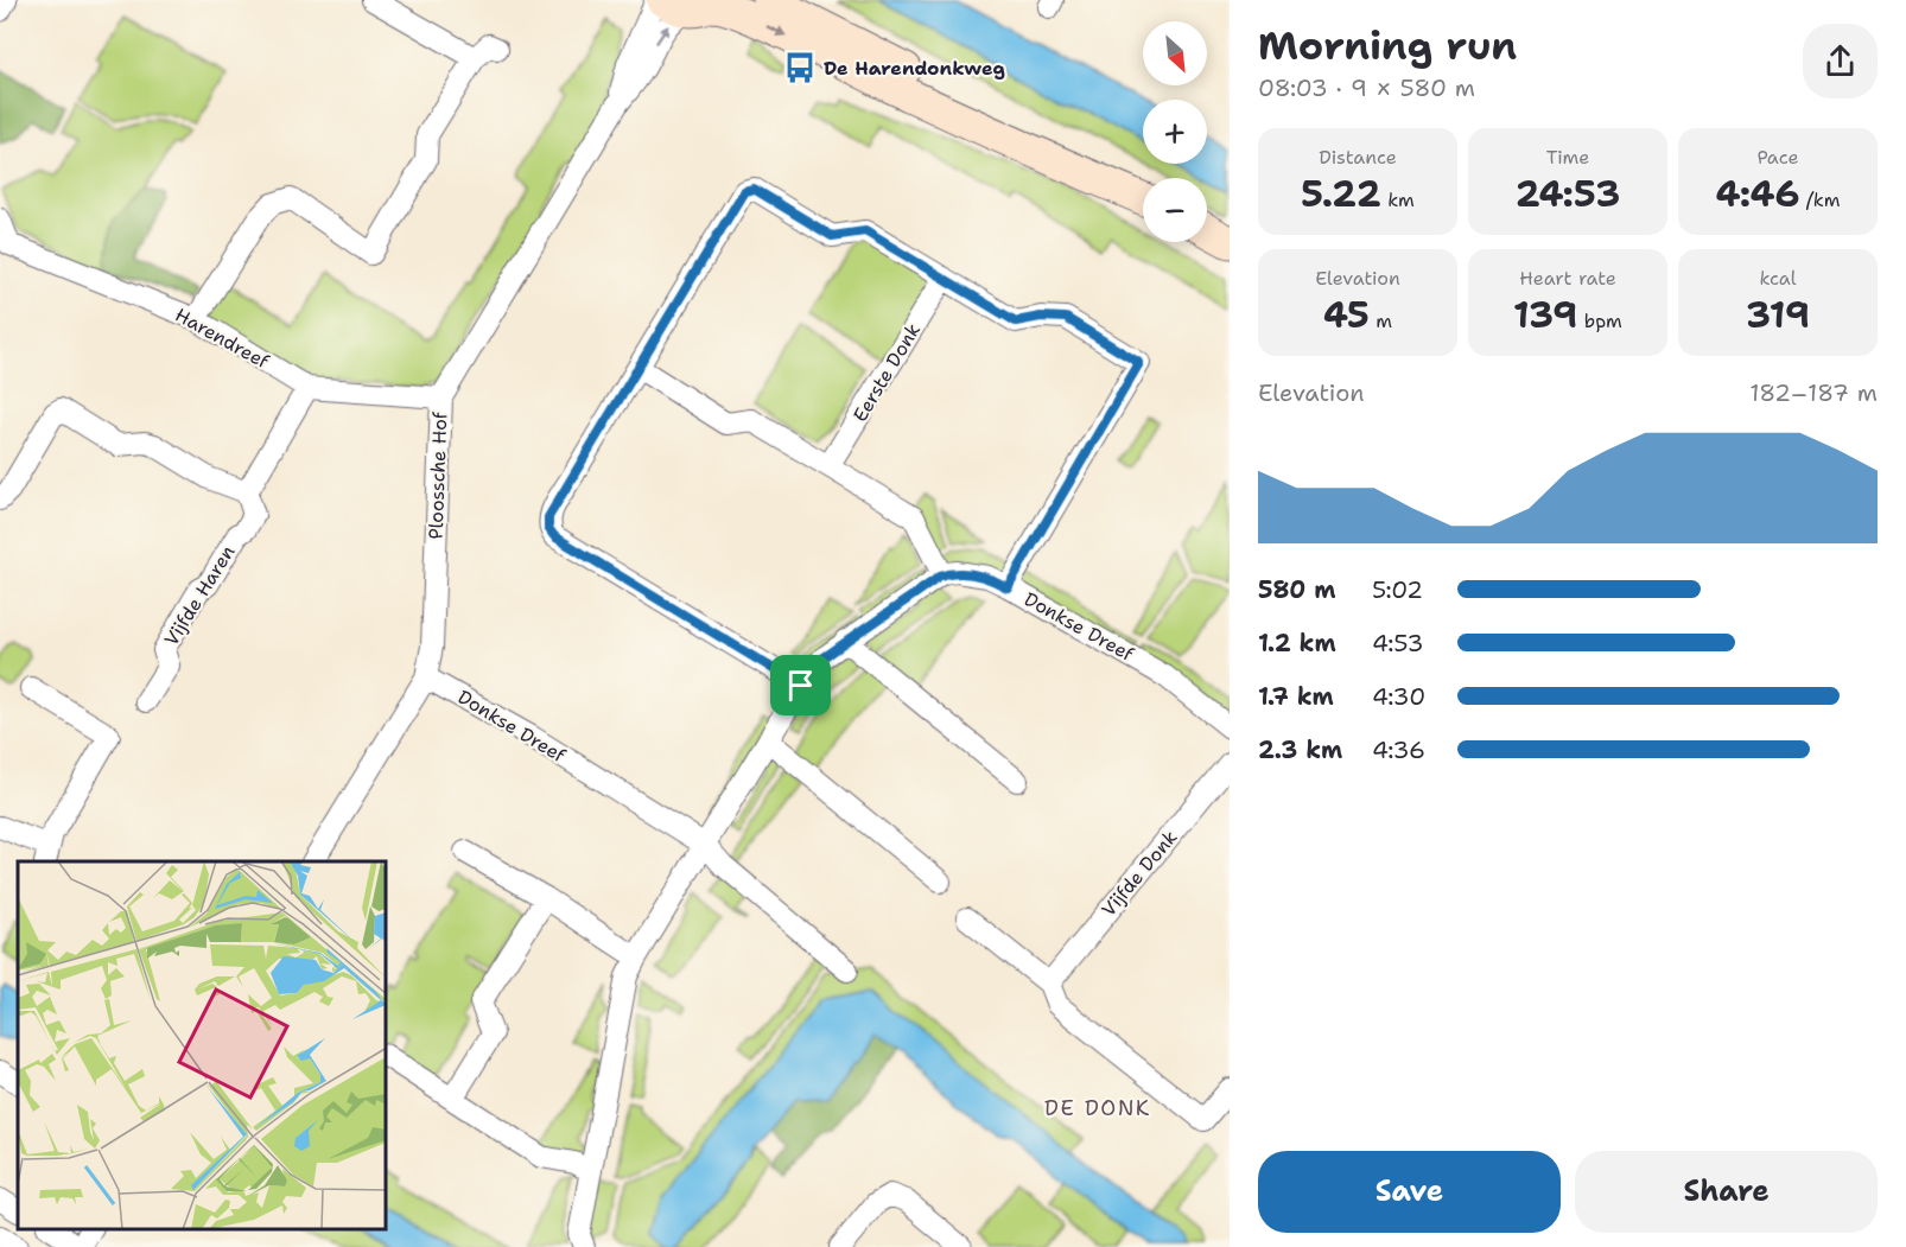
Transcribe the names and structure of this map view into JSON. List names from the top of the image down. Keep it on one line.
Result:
{"streets":{"street":["Harendreef","Eerste Donk","Ploossche Hof","Vijfde Haren","Donkse Dreef","Vijfde Donk"]},"crossings":[["Harendreef","Ploossche Hof"],["Ploossche Hof","Donkse Dreef"]],"districts":["DE DONK"],"places":{"bus stop":["De Harendonkweg"]},"north":"bottom right","page":{"heading":["Morning run","08:03 · 9 × 580 m"],"map_buttons":["+","−"],"stats":[["Distance","5.22 km"],["Time","24:53"],["Pace","4:46 /km"],["Elevation","45 m"],["Heart rate","139 bpm"],["kcal","319"]],"chart":["Elevation","182–187 m"],"list":[{"name":"580 m","note":"5:02"},{"name":"1.2 km","note":"4:53"},{"name":"1.7 km","note":"4:30"},{"name":"2.3 km","note":"4:36"}],"buttons":["Save","Share"]}}
